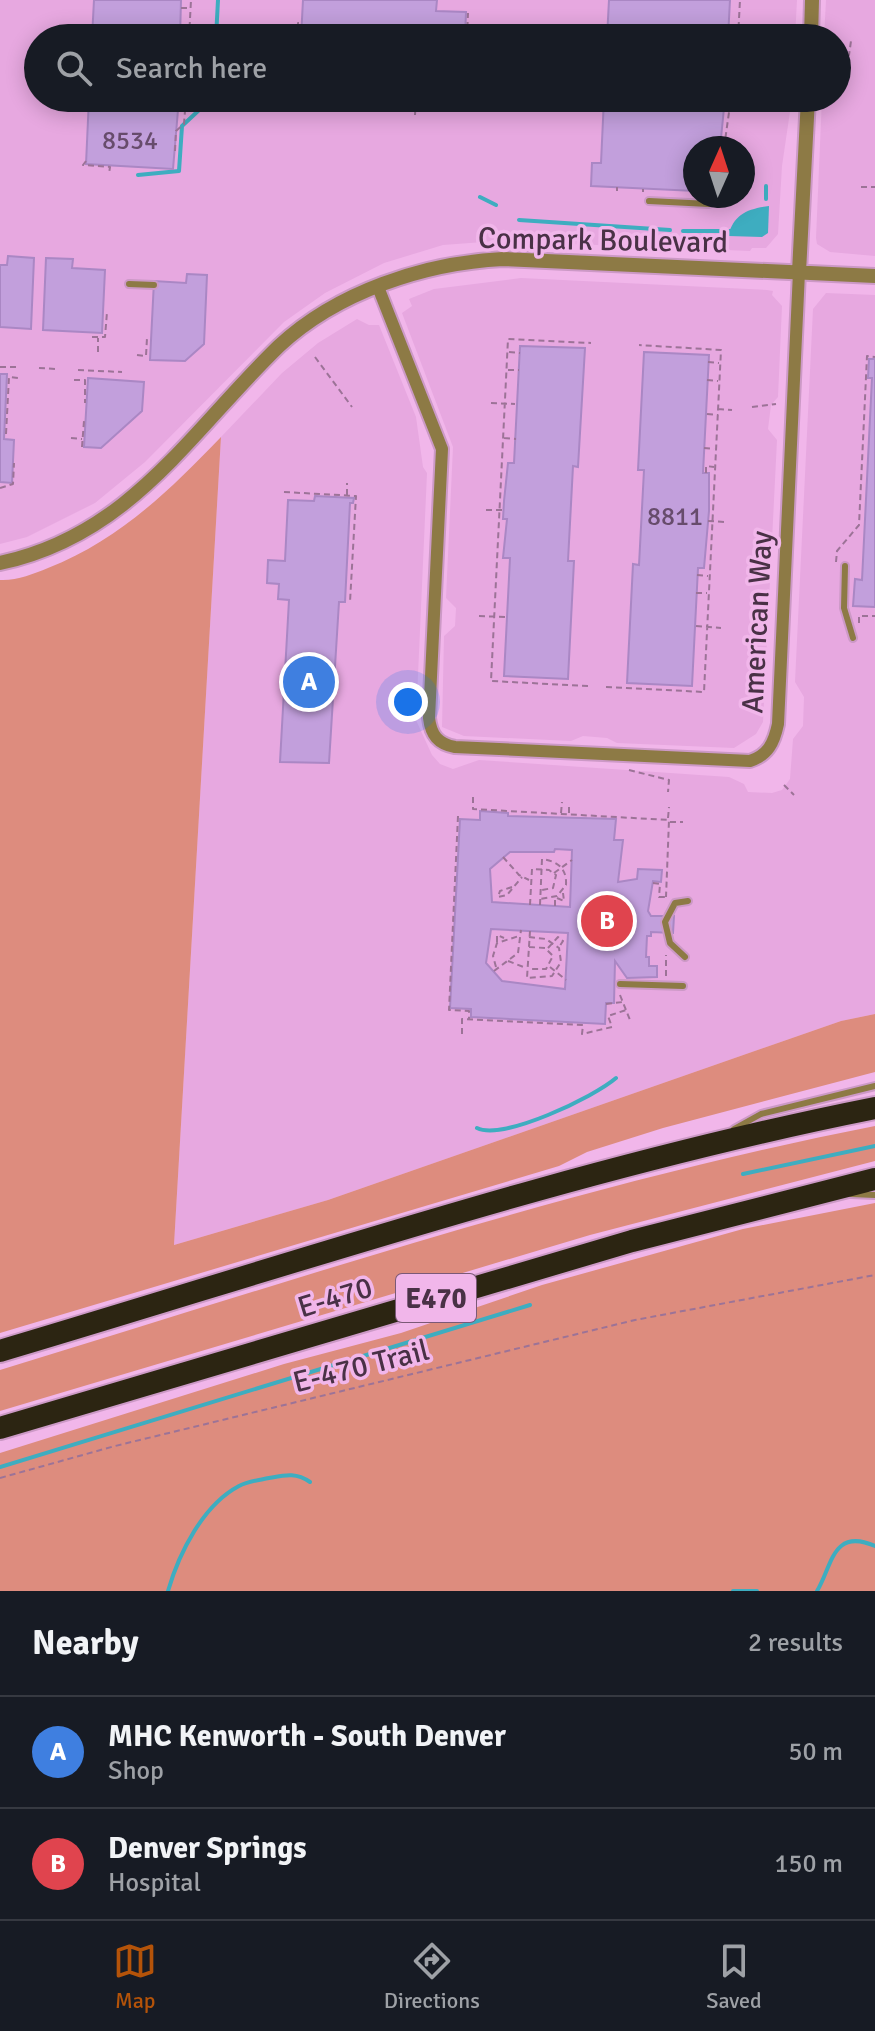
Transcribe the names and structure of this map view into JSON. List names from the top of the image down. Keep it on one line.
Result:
{"streets":{"highway":["E-470","E470"],"street":["Compark Boulevard","American Way"],"path":["E-470 Trail"]},"crossings":[["Compark Boulevard","American Way"]],"house_numbers":["8534","8811"],"north":"top","page":{"search":"Search here","pins":["A","B"],"heading":["Nearby","2 results"],"list":[{"mark":"A","name":"MHC Kenworth - South Denver","note":"Shop","value":"50 m"},{"mark":"B","name":"Denver Springs","note":"Hospital","value":"150 m"}],"nav":["Map","Directions","Saved"]}}
